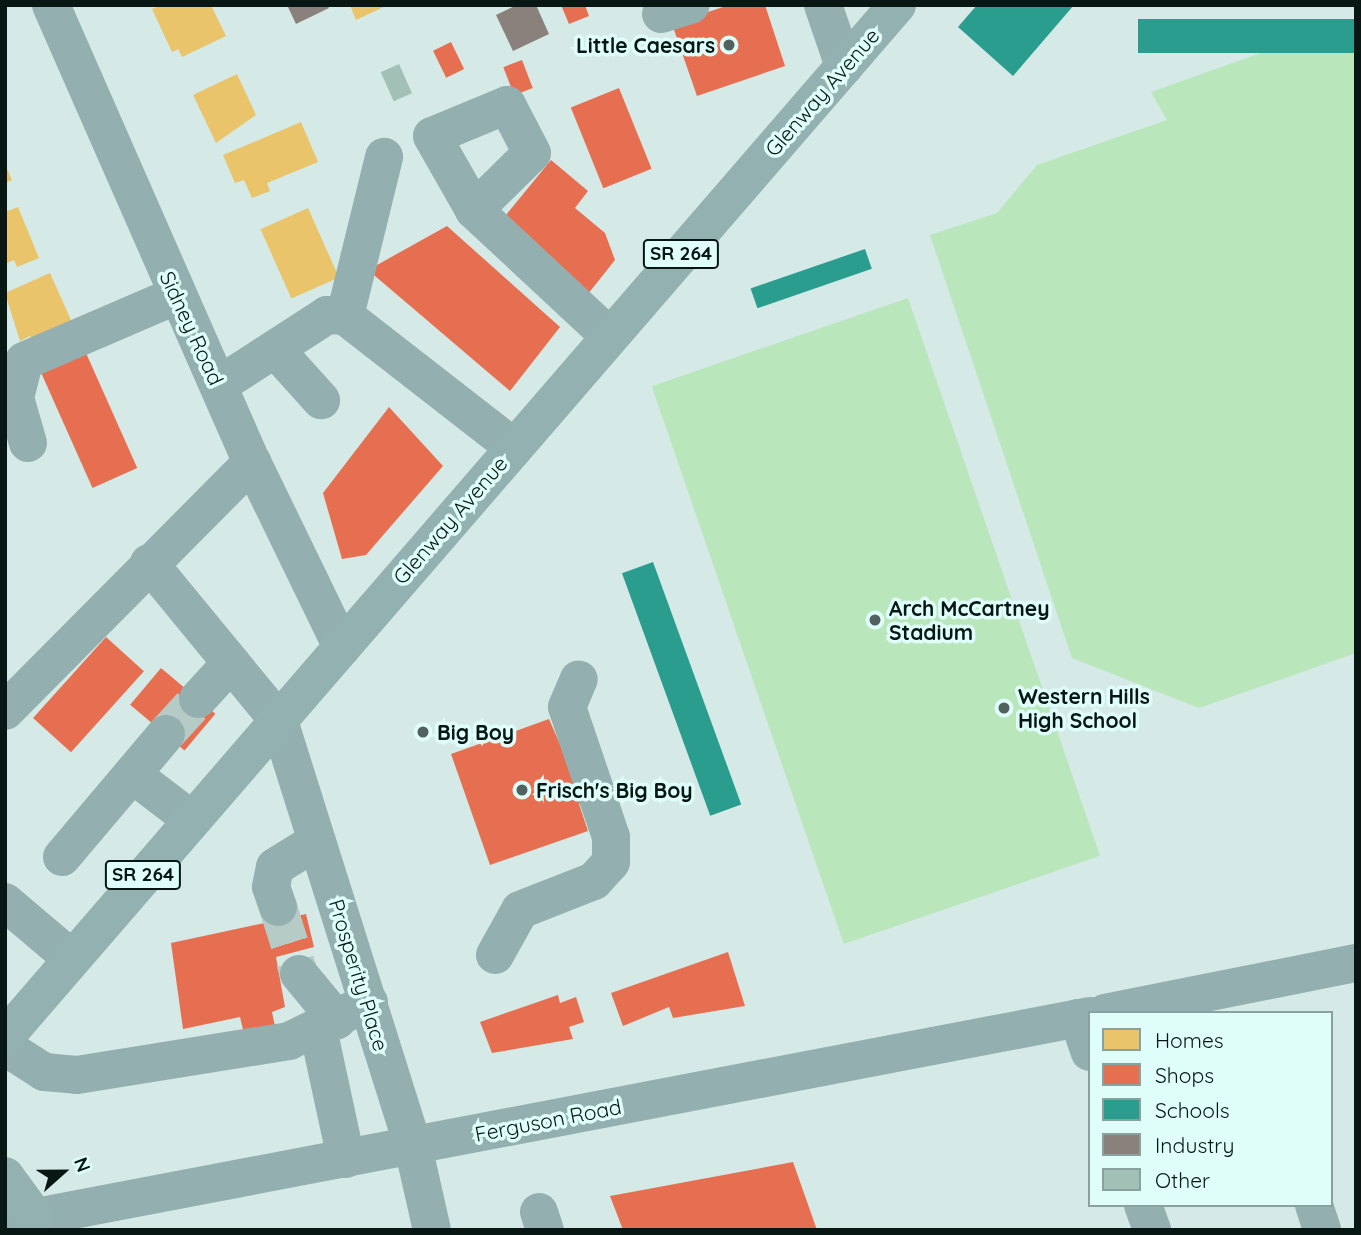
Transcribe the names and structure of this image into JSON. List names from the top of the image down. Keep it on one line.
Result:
{"streets":{"main road":["Glenway Avenue","SR 264"],"street":["Sidney Road","Prosperity Place","Ferguson Road"]},"crossings":[["Glenway Avenue","Sidney Road"],["Glenway Avenue","Prosperity Place"],["Prosperity Place","Ferguson Road"]],"places":["Little Caesars","Arch McCartney Stadium","Western Hills High School","Big Boy","Frisch's Big Boy"],"legend":["Homes","Shops","Schools","Industry","Other"],"north":"right"}
